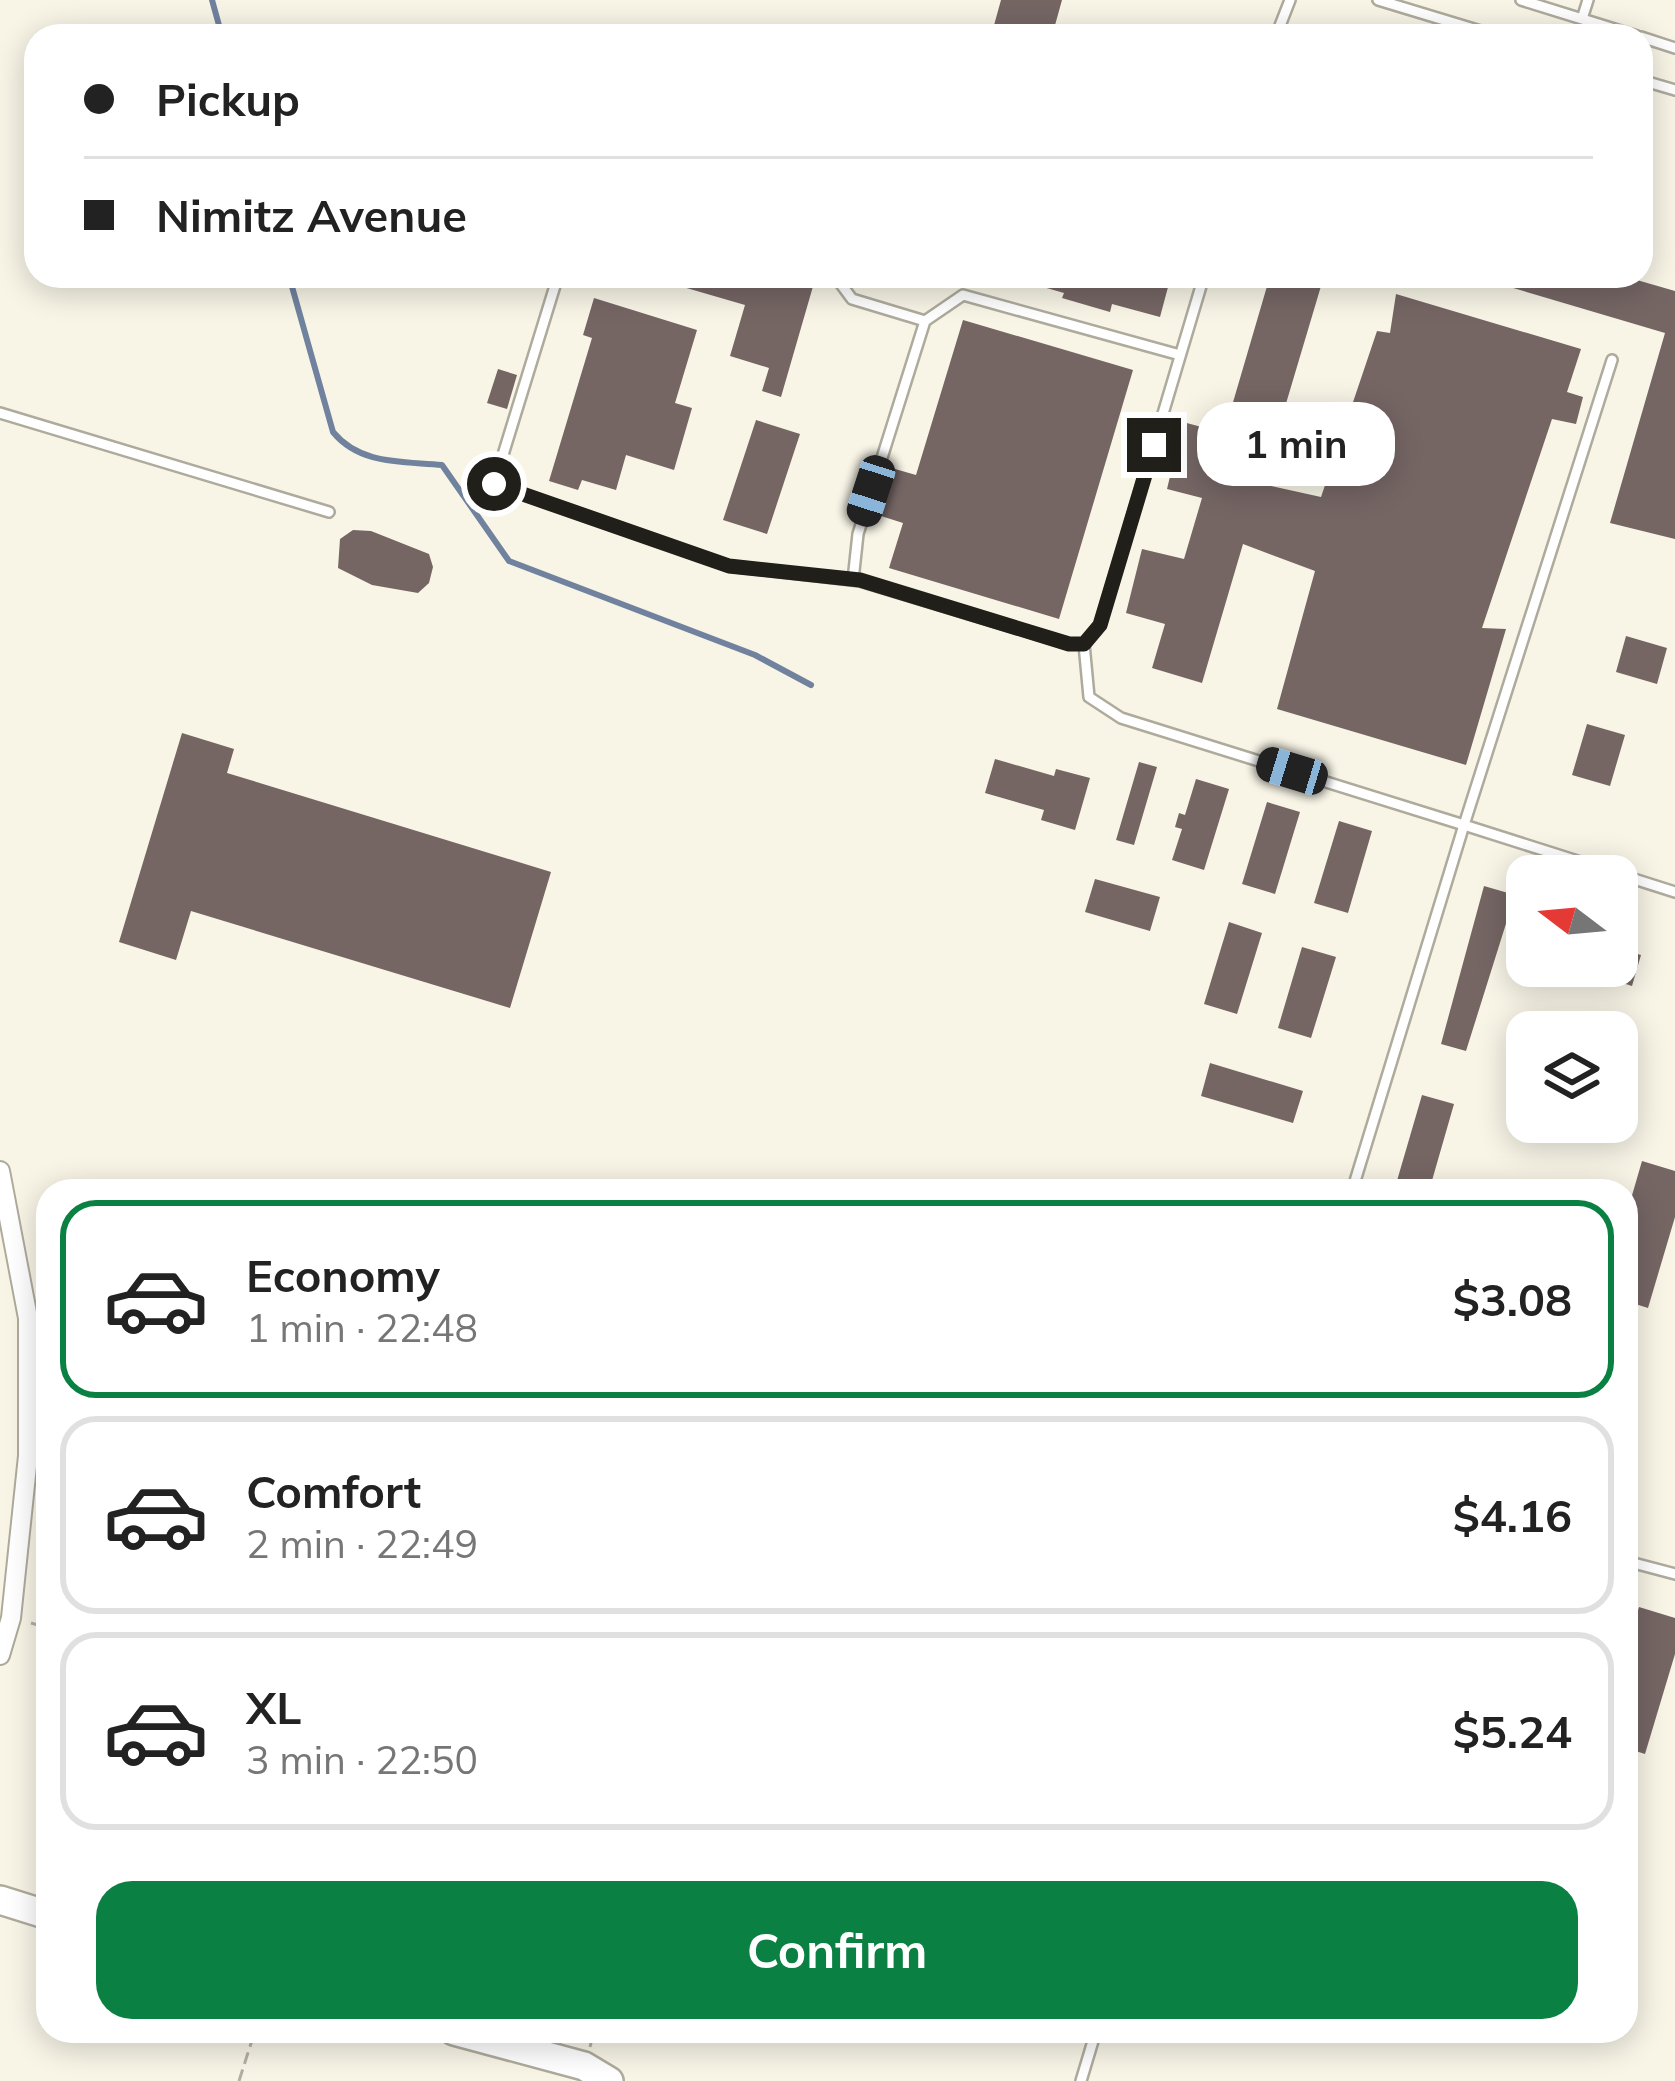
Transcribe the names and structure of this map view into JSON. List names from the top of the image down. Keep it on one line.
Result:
{"north":"left","page":{"banner":["Pickup","Nimitz Avenue"],"bubble":"1 min","list":[{"name":"Economy","note":"1 min · 22:48","value":"$3.08"},{"name":"Comfort","note":"2 min · 22:49","value":"$4.16"},{"name":"XL","note":"3 min · 22:50","value":"$5.24"}],"buttons":"Confirm"}}
